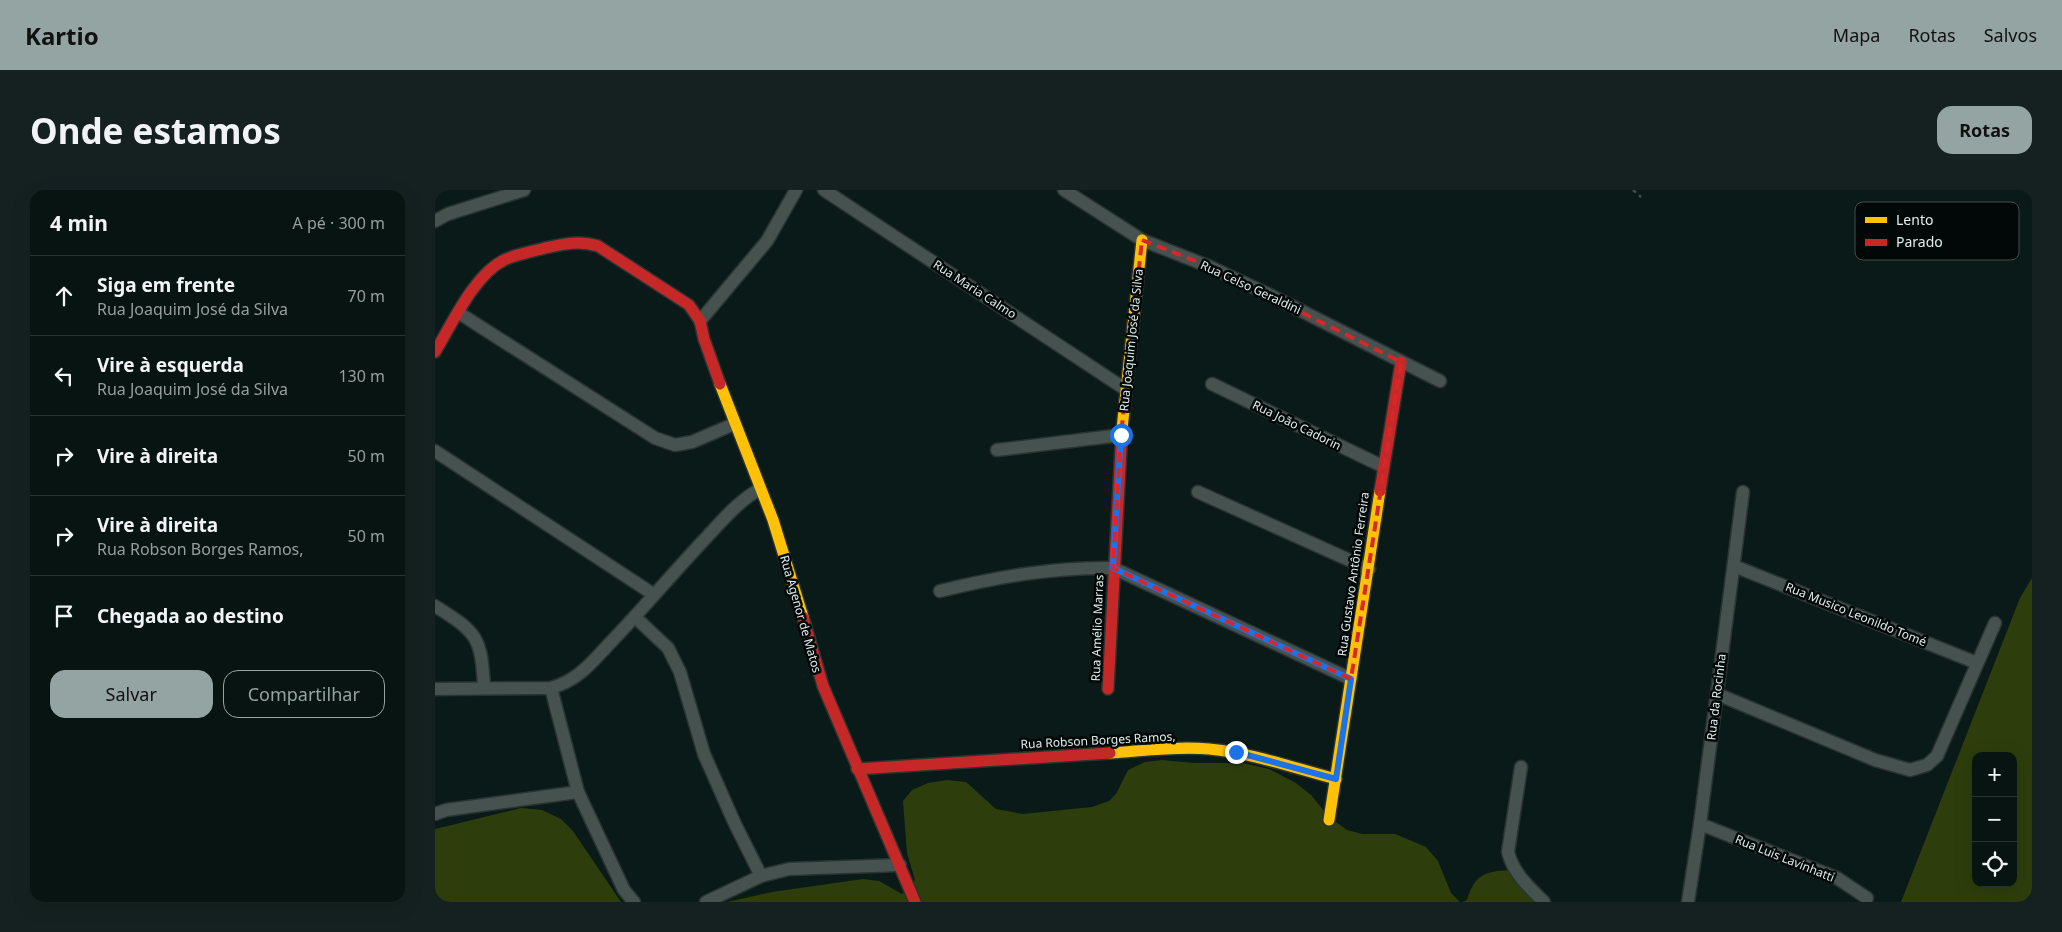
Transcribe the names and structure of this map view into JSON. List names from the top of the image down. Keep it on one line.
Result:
{"streets":{"street":["Rua Celso Geraldini","Rua Maria Calmo","Rua Joaquim José da Silva","Rua João Cadorin","Rua Gustavo Antônio Ferreira","Rua Agenor de Matos","Rua Musico Leonildo Tomé","Rua Amélio Marras","Rua da Rocinha","Rua Robson Borges Ramos,","Rua Luis Lavinhatti"]},"crossings":[["Rua Celso Geraldini","Rua Joaquim José da Silva"],["Rua Celso Geraldini","Rua Gustavo Antônio Ferreira"],["Rua Maria Calmo","Rua Joaquim José da Silva"],["Rua Joaquim José da Silva","Rua Amélio Marras"],["Rua João Cadorin","Rua Gustavo Antônio Ferreira"],["Rua Gustavo Antônio Ferreira","Rua Robson Borges Ramos,"],["Rua Agenor de Matos","Rua Robson Borges Ramos,"],["Rua Musico Leonildo Tomé","Rua da Rocinha"],["Rua da Rocinha","Rua Luis Lavinhatti"]],"legend":["Lento","Parado"],"page":{"header":"Kartio","nav":["Mapa","Rotas","Salvos"],"buttons":["Rotas",["Salvar","Compartilhar"]],"title":"Onde estamos","heading":["4 min","A pé · 300 m"],"list":[["Siga em frente","Rua Joaquim José da Silva","70 m"],["Vire à esquerda","Rua Joaquim José da Silva","130 m"],["Vire à direita","50 m"],["Vire à direita","Rua Robson Borges Ramos,","50 m"],"Chegada ao destino"],"map_buttons":["+","−"]}}
